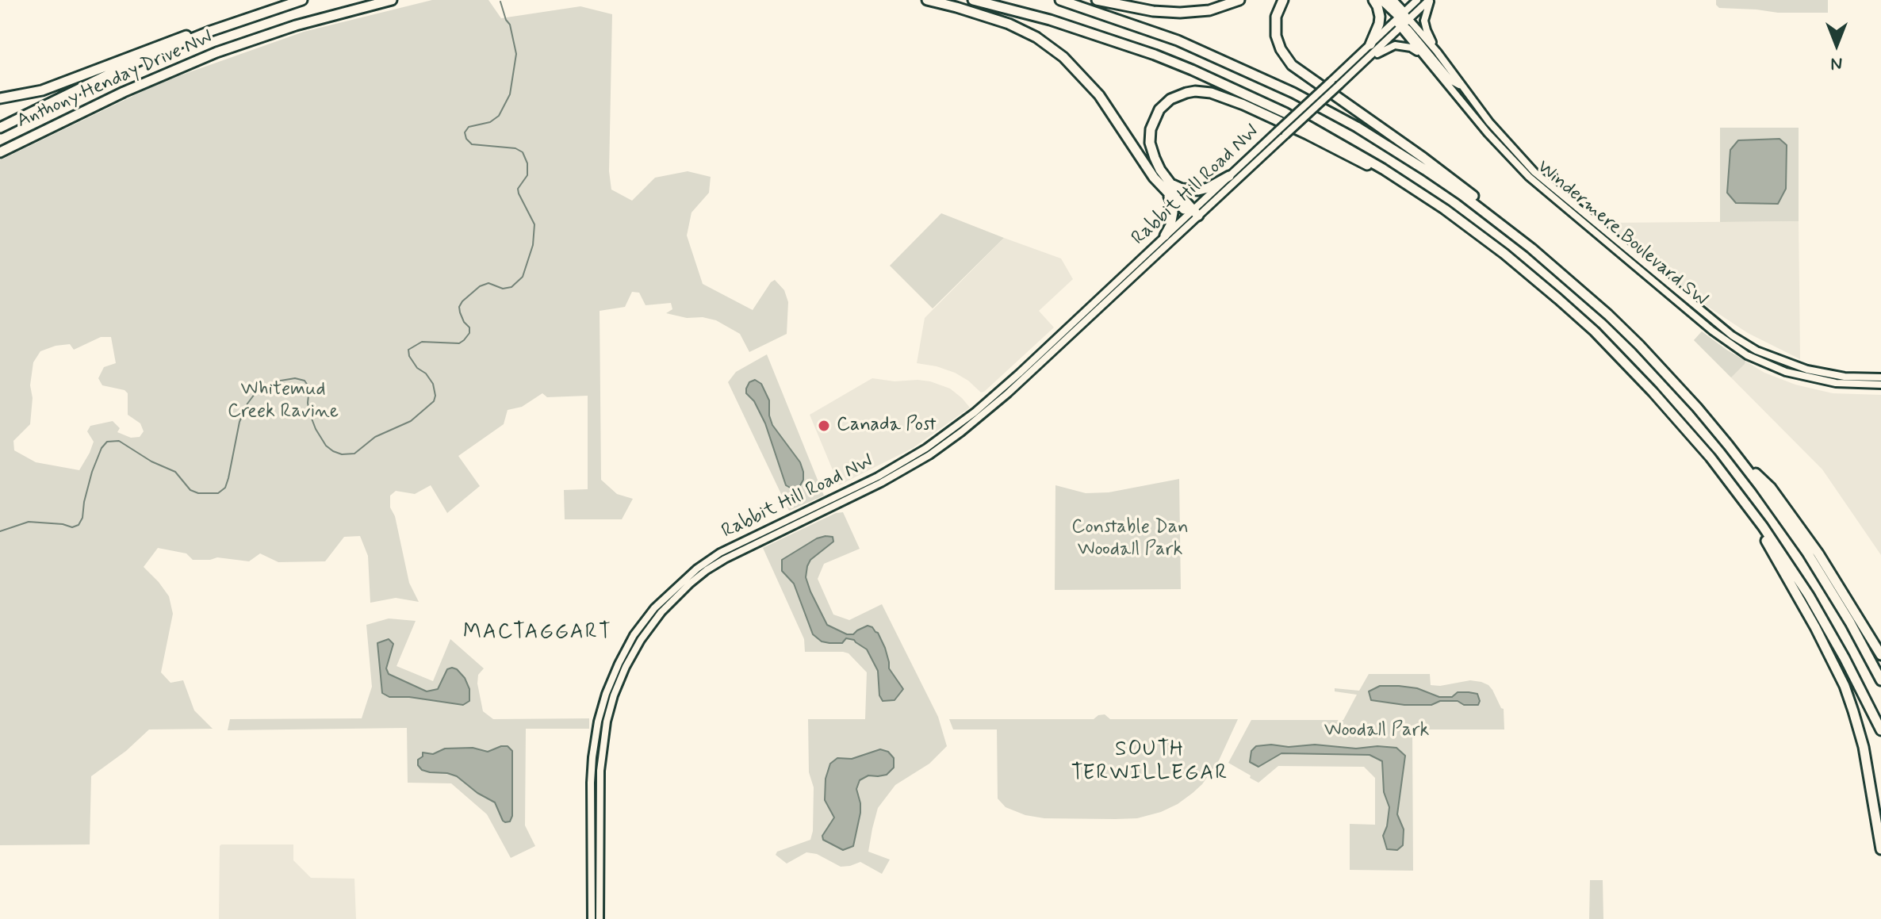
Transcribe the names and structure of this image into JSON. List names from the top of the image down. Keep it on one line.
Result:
{"streets":{"highway":["Anthony Henday Drive NW"],"main road":["Rabbit Hill Road NW","Windermere Boulevard SW"]},"crossings":[["Rabbit Hill Road NW","Windermere Boulevard SW"]],"districts":["MACTAGGART","SOUTH TERWILLEGAR"],"parks":["Whitemud Creek Ravine","Constable Dan Woodall Park","Woodall Park"],"places":["Canada Post"],"north":"bottom"}
